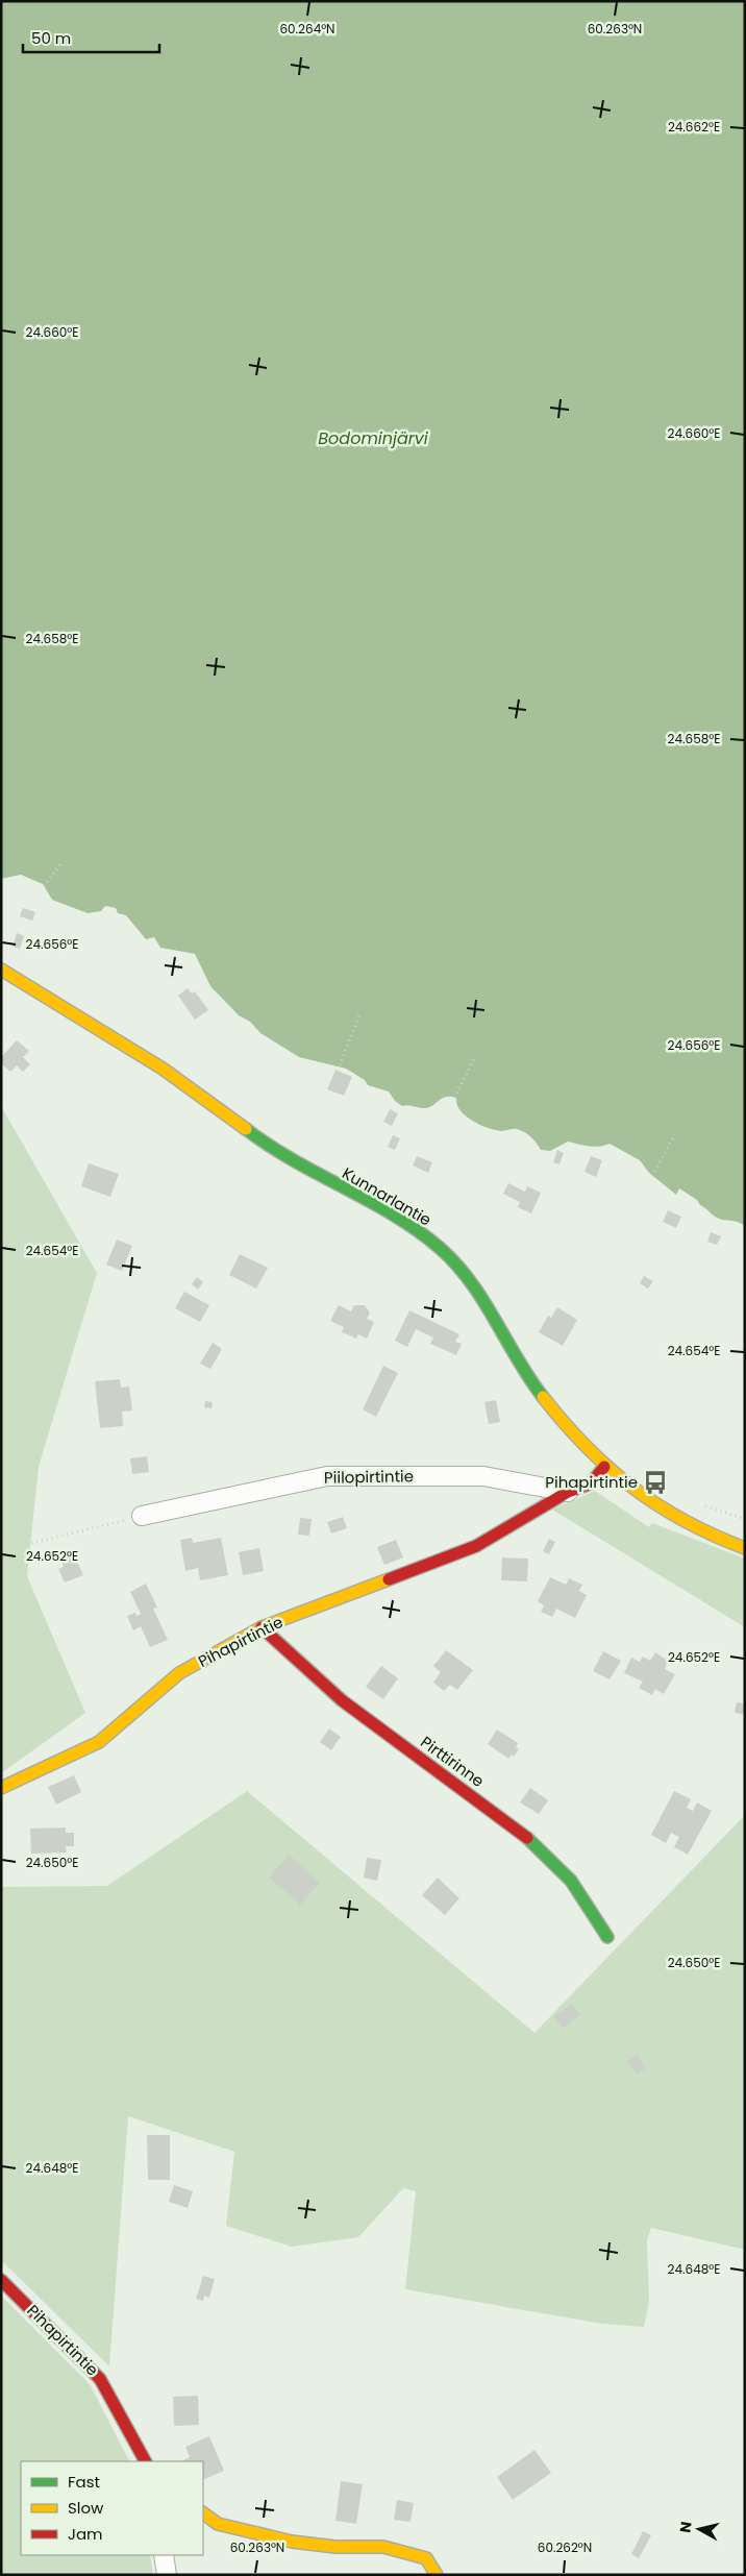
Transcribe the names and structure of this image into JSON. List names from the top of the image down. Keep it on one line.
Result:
{"streets":{"street":["Kunnarlantie","Piilopirtintie","Pihapirtintie","Pirttirinne"]},"crossings":[["Kunnarlantie","Pihapirtintie"],["Piilopirtintie","Pihapirtintie"],["Pihapirtintie","Pirttirinne"]],"water":["Bodominjärvi"],"places":{"bus stop":["Pihapirtintie"]},"legend":["Fast","Slow","Jam"],"scale_bar":"50 m","north":"left","coordinates":["60.264°N","60.263°N","24.662°E","24.660°E","24.658°E","24.656°E","24.654°E","24.652°E","24.650°E","24.648°E","60.262°N"]}
